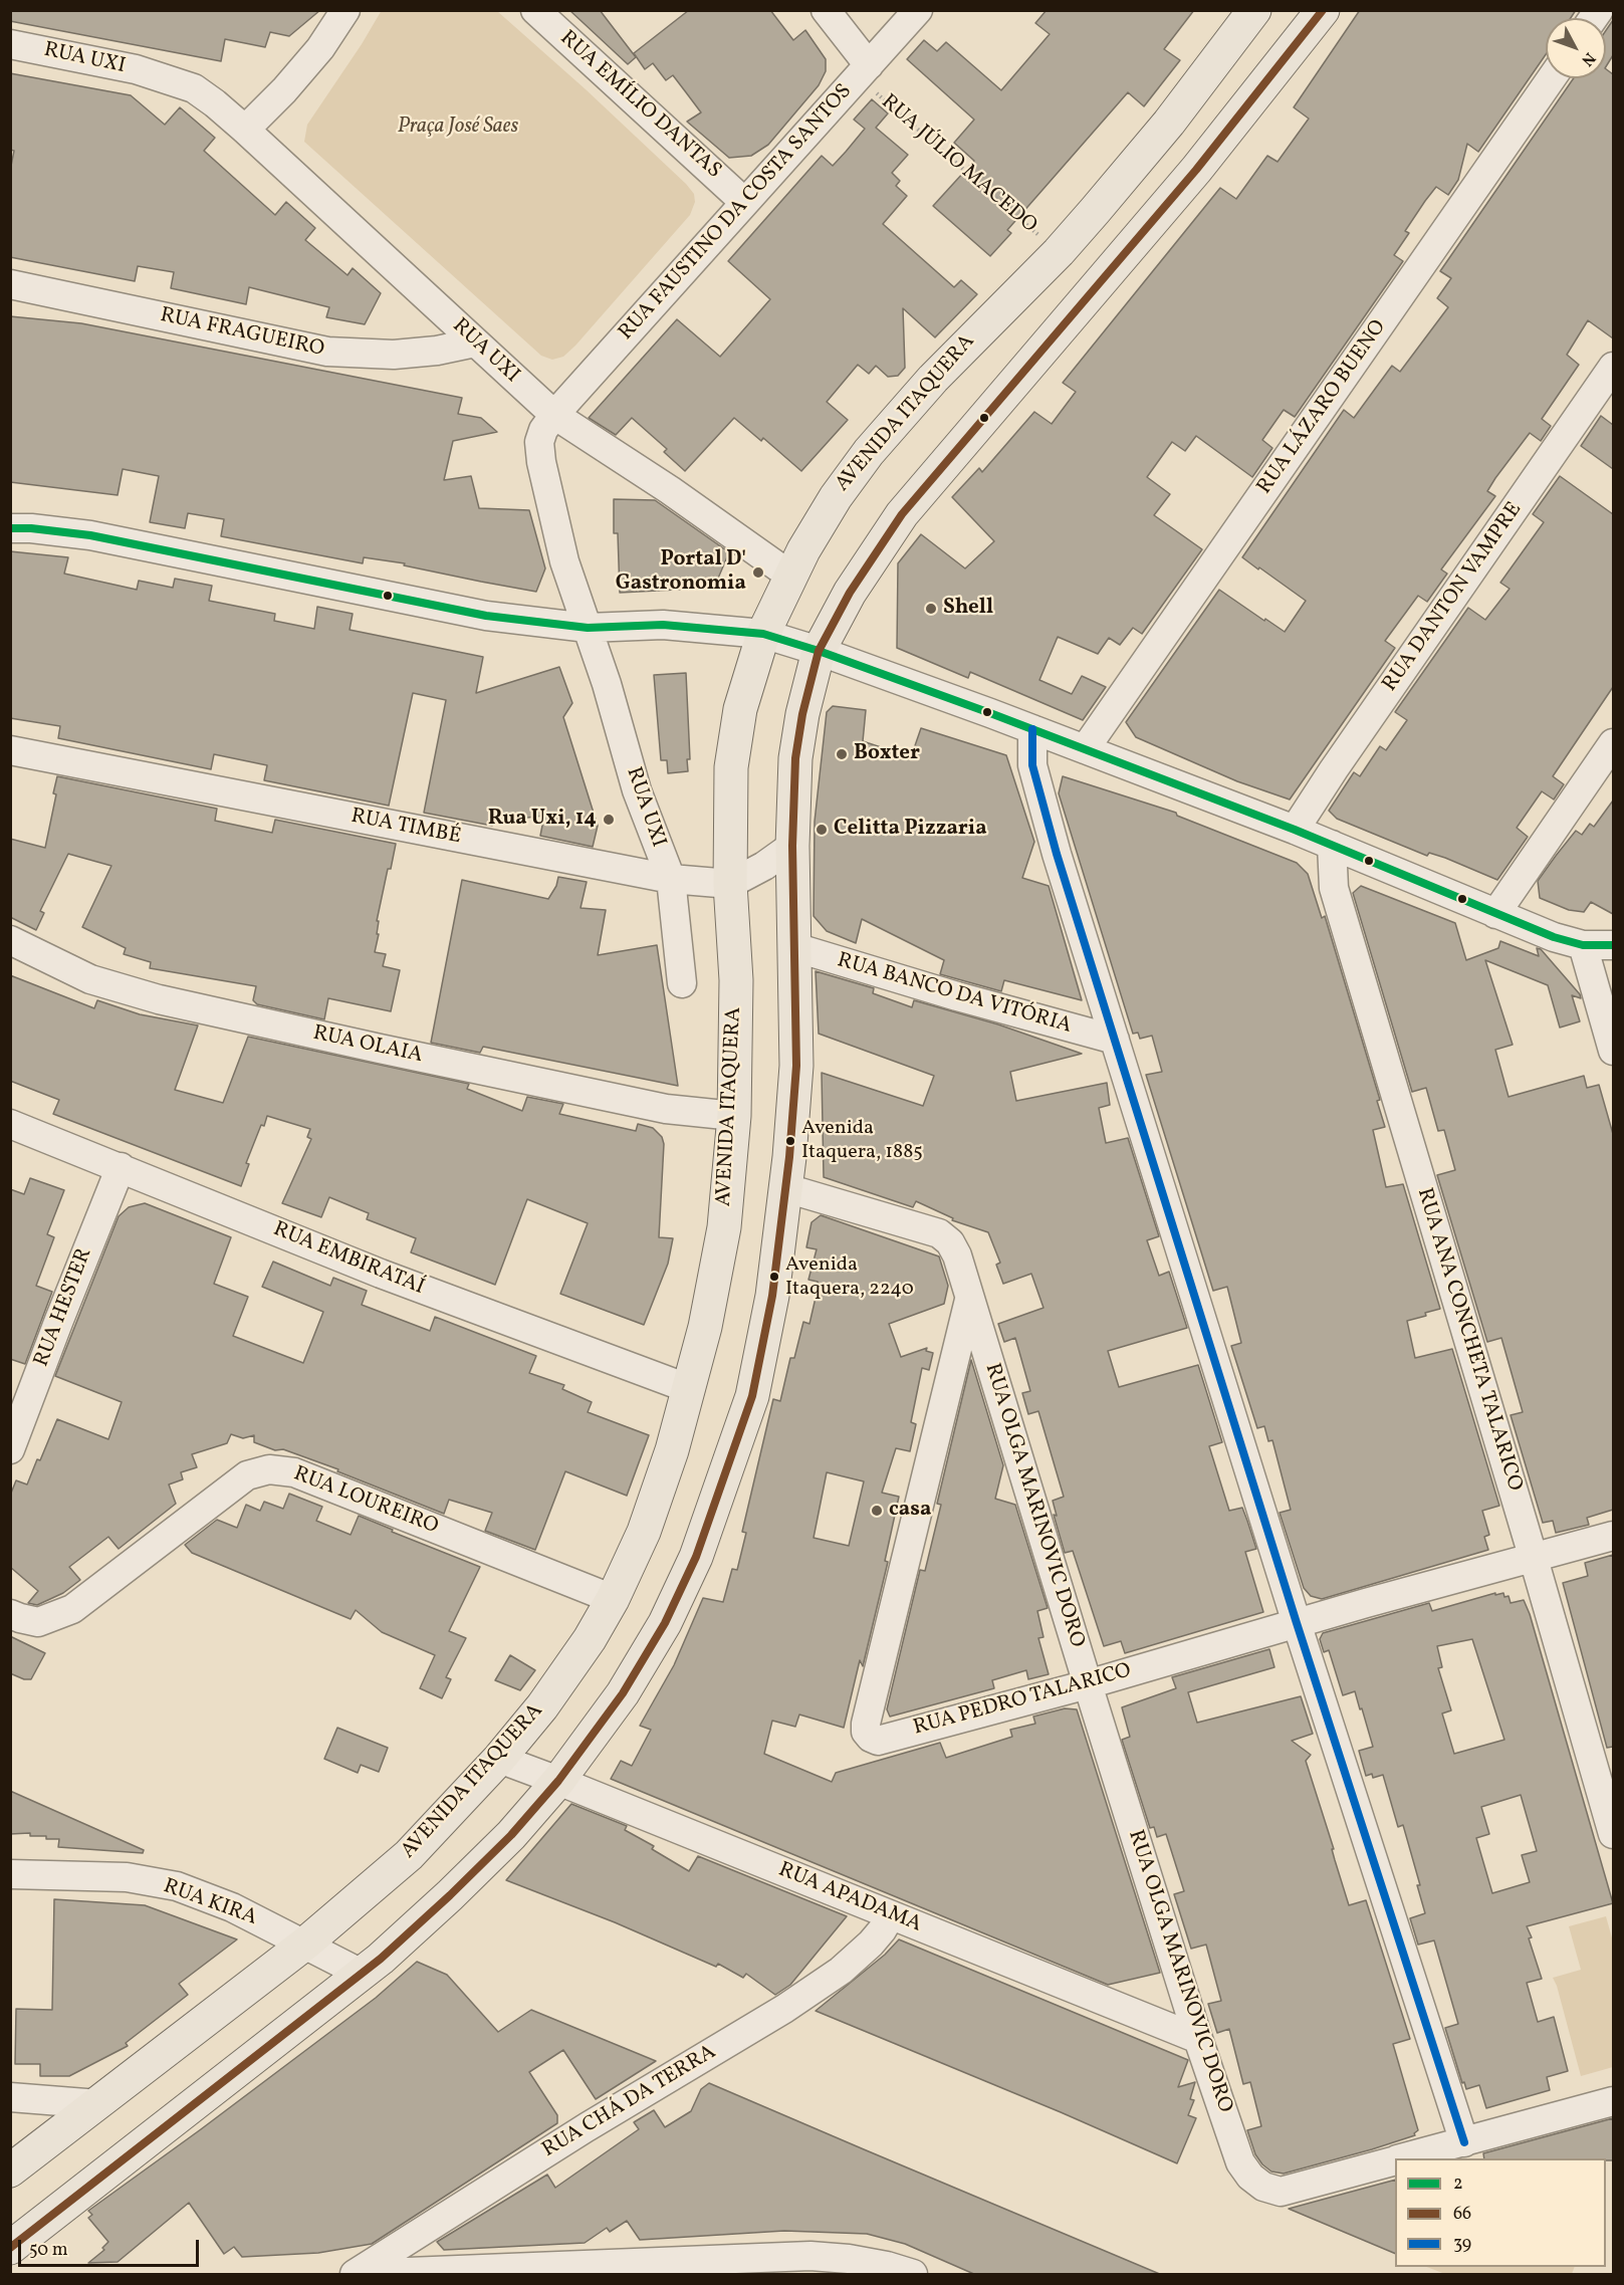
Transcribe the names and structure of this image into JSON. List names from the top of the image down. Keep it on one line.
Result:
{"streets":{"main road":["AVENIDA ITAQUERA"],"street":["RUA UXI","RUA EMÍLIO DANTAS","RUA FAUSTINO DA COSTA SANTOS","RUA FRAGUEIRO","RUA LÁZARO BUENO","RUA DANTON VAMPRE","RUA TIMBÉ","RUA BANCO DA VITÓRIA","RUA OLAIA","RUA EMBIRATAÍ","RUA HESTER","RUA ANA CONCHETA TALARICO","RUA LOUREIRO","RUA OLGA MARINOVIC DORO","RUA PEDRO TALARICO","RUA APADAMA","RUA KIRA","RUA CHÁ DA TERRA"],"path":["RUA JÚLIO MACEDO"]},"crossings":[["RUA UXI","RUA FAUSTINO DA COSTA SANTOS"],["RUA UXI","RUA FRAGUEIRO"],["RUA UXI","RUA TIMBÉ"],["RUA EMÍLIO DANTAS","RUA FAUSTINO DA COSTA SANTOS"],["RUA JÚLIO MACEDO","RUA FAUSTINO DA COSTA SANTOS"],["RUA JÚLIO MACEDO","AVENIDA ITAQUERA"],["AVENIDA ITAQUERA","RUA TIMBÉ"],["AVENIDA ITAQUERA","RUA OLAIA"],["AVENIDA ITAQUERA","RUA EMBIRATAÍ"],["AVENIDA ITAQUERA","RUA LOUREIRO"],["AVENIDA ITAQUERA","RUA APADAMA"],["AVENIDA ITAQUERA","RUA KIRA"],["RUA EMBIRATAÍ","RUA HESTER"],["RUA ANA CONCHETA TALARICO","RUA PEDRO TALARICO"],["RUA OLGA MARINOVIC DORO","RUA PEDRO TALARICO"],["RUA OLGA MARINOVIC DORO","RUA APADAMA"],["RUA APADAMA","RUA CHÁ DA TERRA"]],"parks":["Praça José Saes"],"places":["Portal D' Gastronomia","Shell","Boxter","Rua Uxi, 14","Celitta Pizzaria","Avenida Itaquera, 1885","Avenida Itaquera, 2240","casa"],"lines":["transit line 66","transit line 2","transit line 39"],"legend":["2","66","39"],"scale_bar":"50 m","north":"bottom right"}
